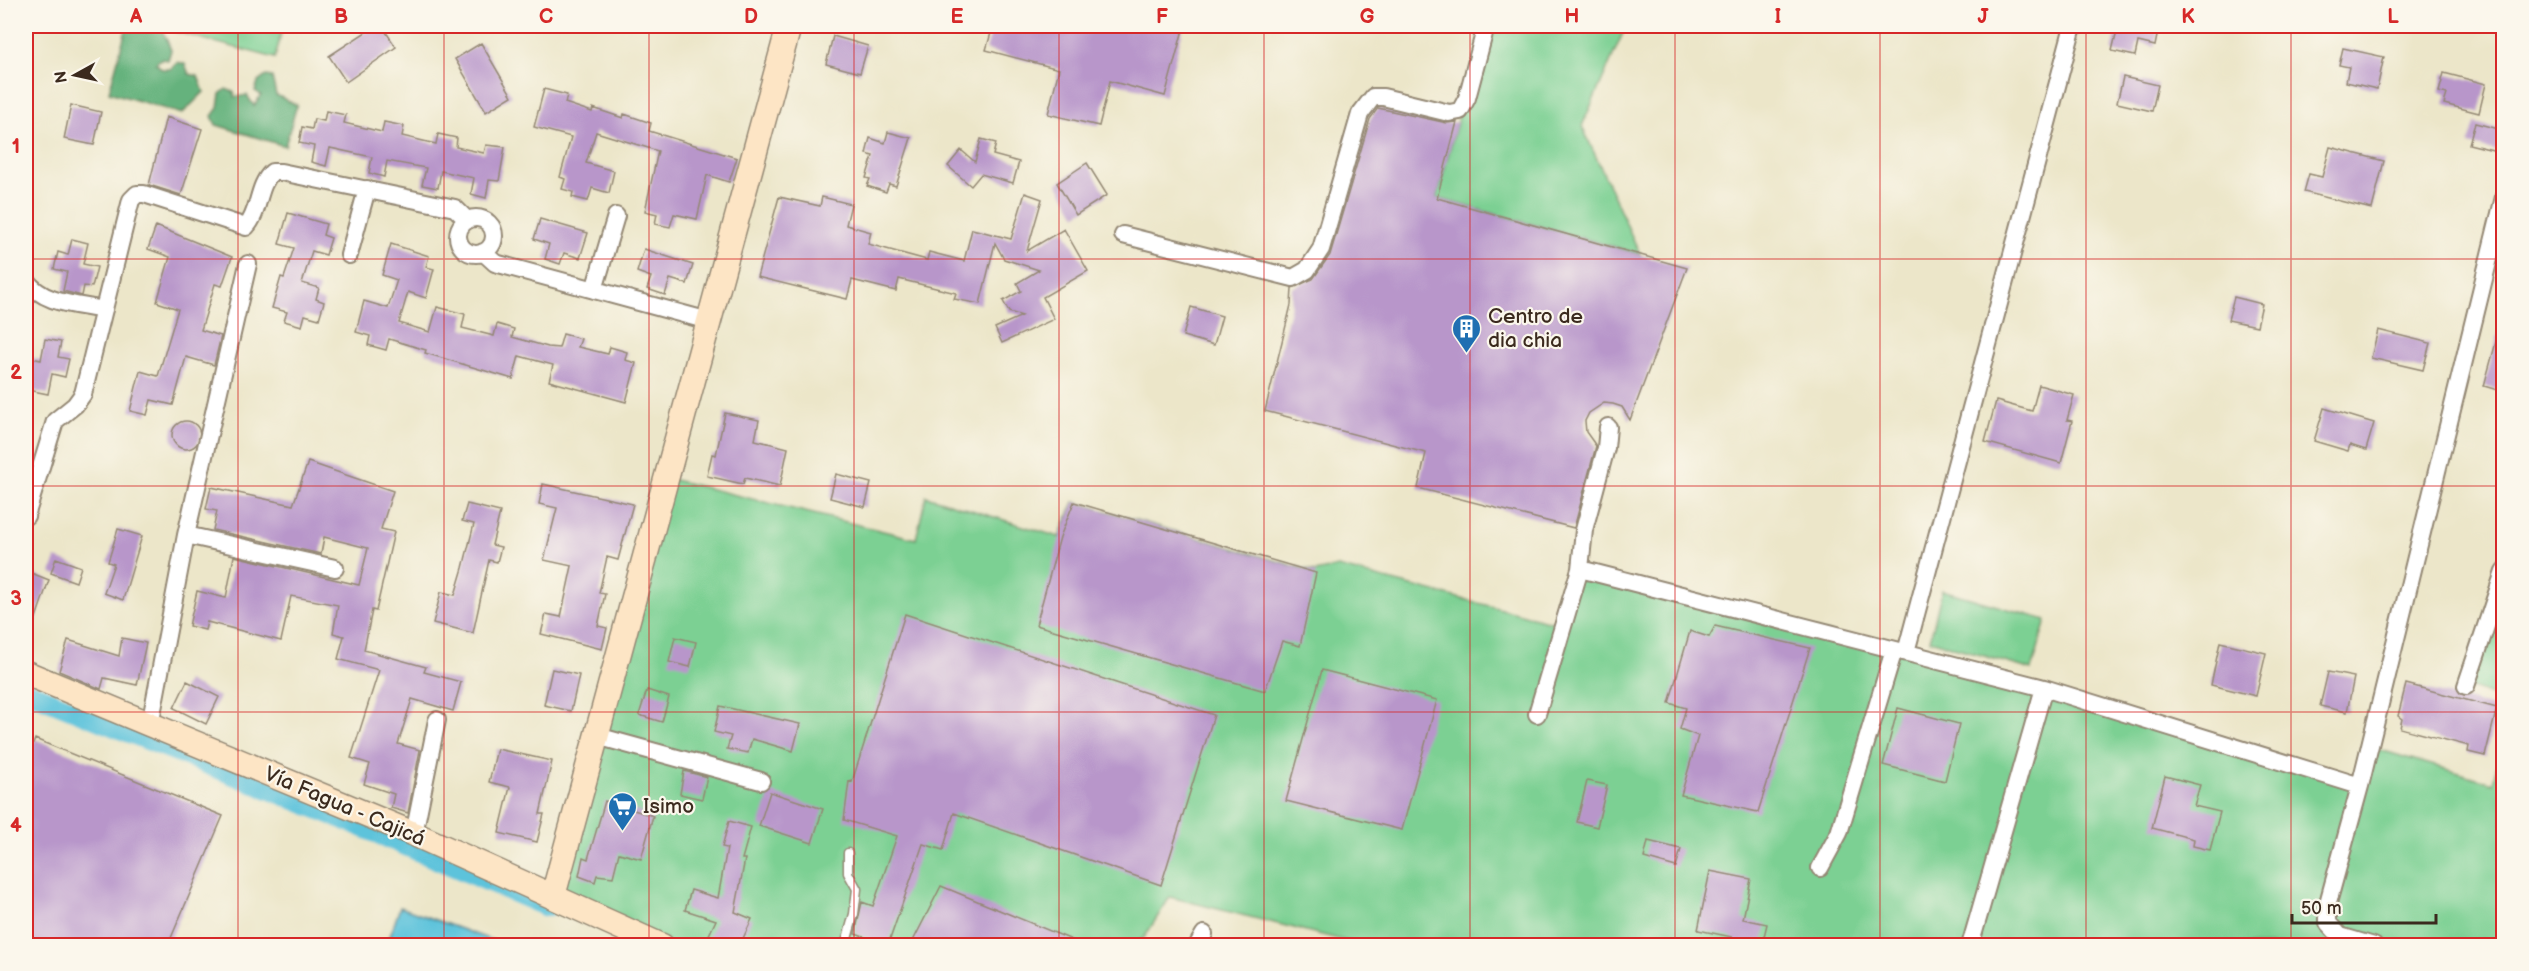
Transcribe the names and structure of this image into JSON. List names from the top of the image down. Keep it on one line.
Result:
{"streets":{"street":["Vía Fagua - Cajicá"]},"places":{"building":["Centro de dia chia"],"supermarket":["Isimo"]},"scale_bar":"50 m","north":"left","grid":{"columns":["A","B","C","D","E","F","G","H","I","J","K","L"],"rows":["1","2","3","4"]}}
